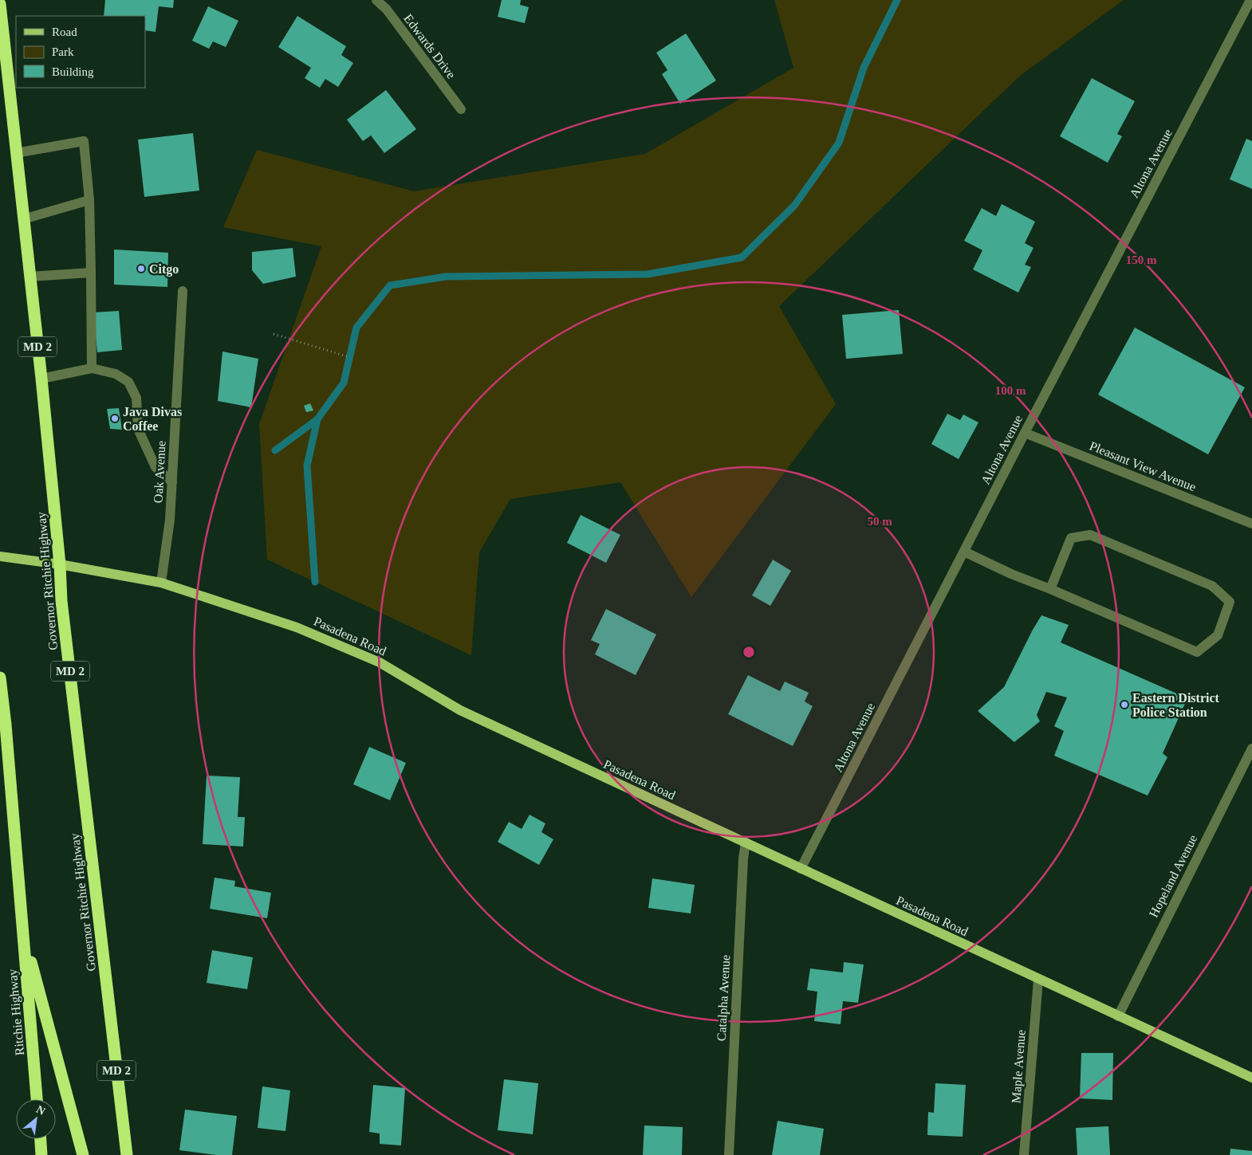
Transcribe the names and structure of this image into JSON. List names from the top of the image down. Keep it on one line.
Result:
{"streets":{"highway":["MD 2","Governor Ritchie Highway","Ritchie Highway"],"main road":["Pasadena Road"],"street":["Edwards Drive","Altona Avenue","Pleasant View Avenue","Oak Avenue","Hopeland Avenue","Catalpha Avenue","Maple Avenue"]},"crossings":[["Altona Avenue","Pleasant View Avenue"],["Altona Avenue","Pasadena Road"],["Oak Avenue","Pasadena Road"],["Governor Ritchie Highway","Pasadena Road"],["Pasadena Road","Hopeland Avenue"],["Pasadena Road","Catalpha Avenue"],["Pasadena Road","Maple Avenue"]],"places":["Citgo","Java Divas Coffee","Eastern District Police Station"],"legend":["Road","Park","Building"],"north":"top right","rings":["150 m","100 m","50 m"]}
